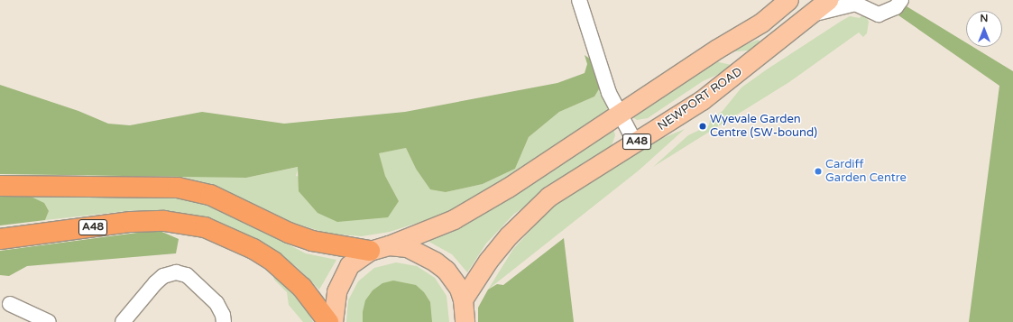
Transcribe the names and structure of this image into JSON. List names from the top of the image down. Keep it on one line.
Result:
{"streets":{"highway":["A48"],"main road":["NEWPORT ROAD"]},"places":["Wyevale Garden Centre (SW-bound)","Cardiff Garden Centre"],"north":"top"}
